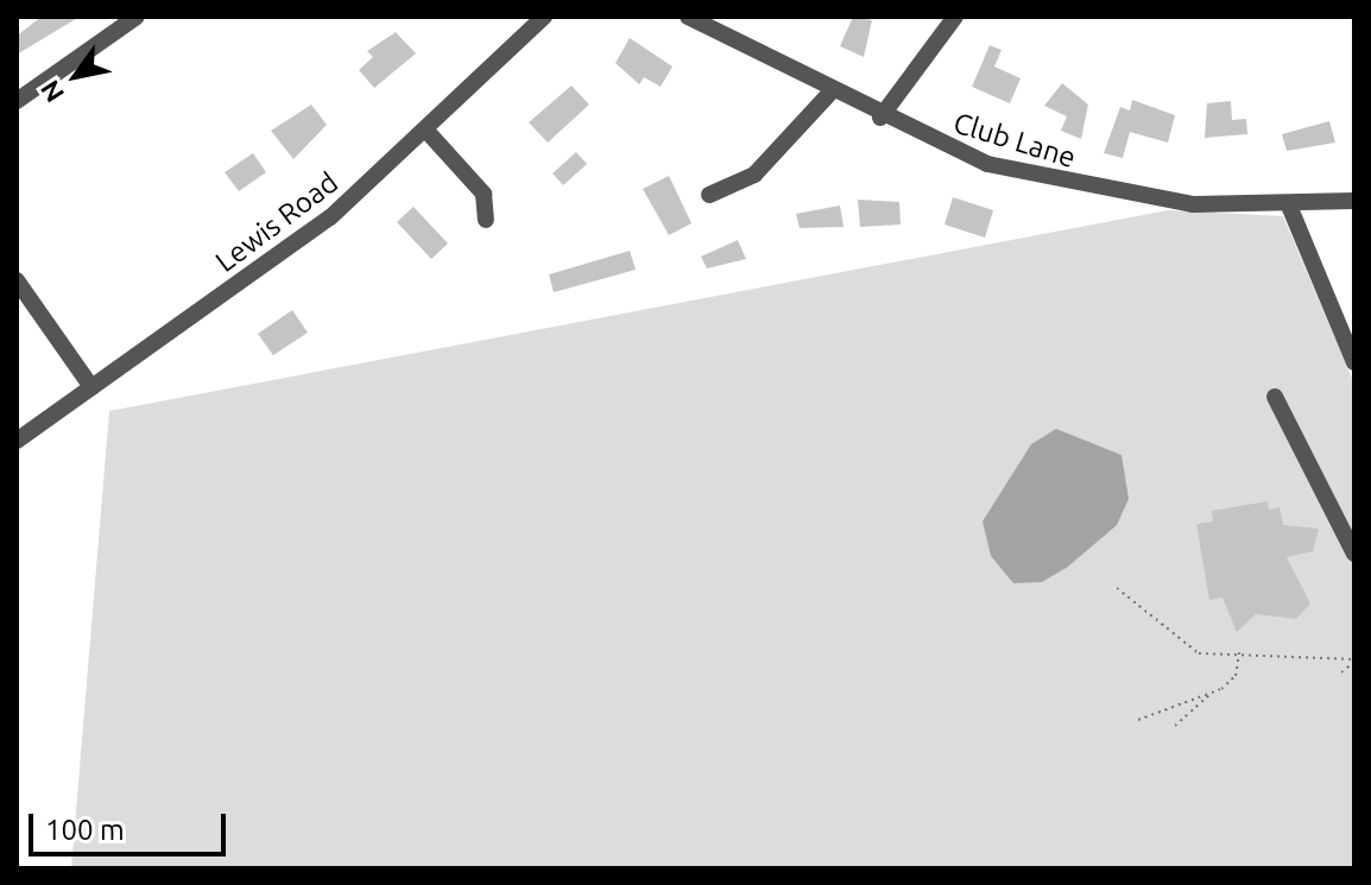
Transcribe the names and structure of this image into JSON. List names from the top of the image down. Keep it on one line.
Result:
{"streets":{"street":["Club Lane","Lewis Road"]},"scale_bar":"100 m","north":"bottom left"}
